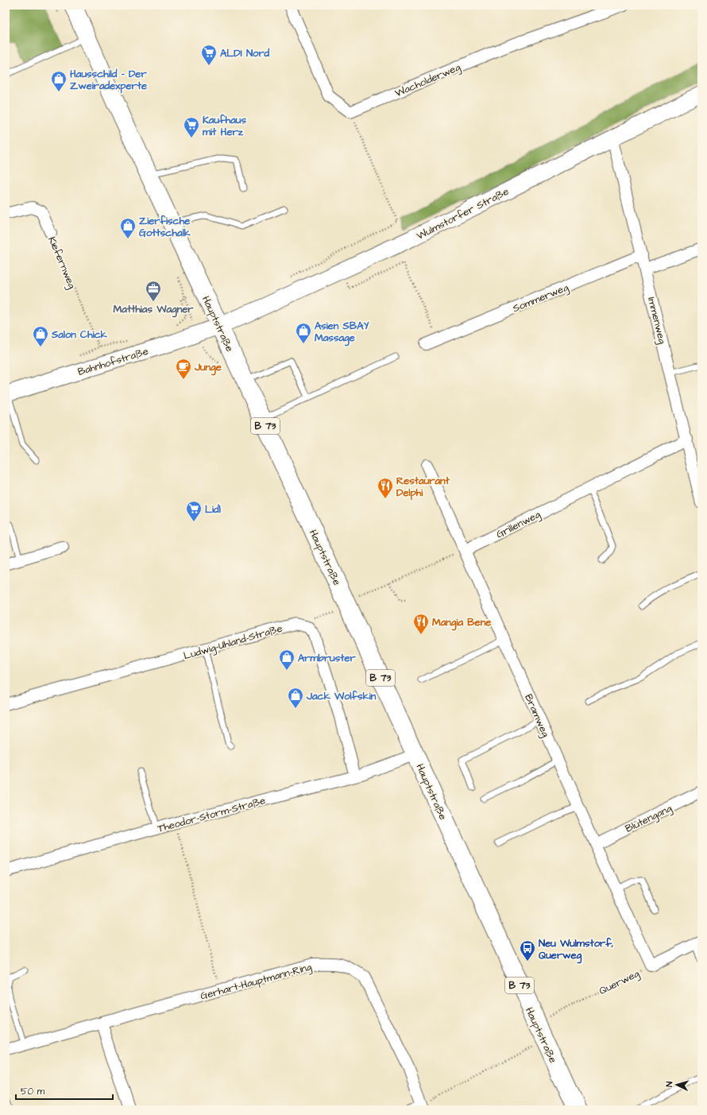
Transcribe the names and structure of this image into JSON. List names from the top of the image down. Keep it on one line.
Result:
{"streets":{"main road":["Wulmstorfer Straße","Hauptstraße","Bahnhofstraße","B 73"],"street":["Wacholderweg","Kiefernweg","Sommerweg","Immenweg","Grillenweg","Ludwig-Uhland-Straße","Bramweg","Theodor-Storm-Straße","Blütengang","Gerhart-Hauptmann-Ring","Querweg"]},"crossings":[["Wulmstorfer Straße","Immenweg"],["Wulmstorfer Straße","Hauptstraße"],["Wulmstorfer Straße","Bahnhofstraße"],["Sommerweg","Immenweg"],["Immenweg","Grillenweg"],["Hauptstraße","Bahnhofstraße"],["Hauptstraße","Theodor-Storm-Straße"],["Hauptstraße","Querweg"],["Grillenweg","Bramweg"],["Ludwig-Uhland-Straße","Theodor-Storm-Straße"],["Bramweg","Blütengang"],["Bramweg","Querweg"]],"places":{"supermarket":["ALDI Nord","Kaufhaus mit Herz","Lidl"],"shop":["Hausschild - Der Zweiradexperte","Zierfische Gottschalk","Asien SBAY Massage","Salon Chick","Armbruster","Jack Wolfskin"],"office":["Matthias Wagner"],"cafe":["Junge"],"restaurant":["Restaurant Delphi","Mangia Bene"],"bus stop":["Neu Wulmstorf, Querweg"]},"scale_bar":"50 m","north":"left"}
